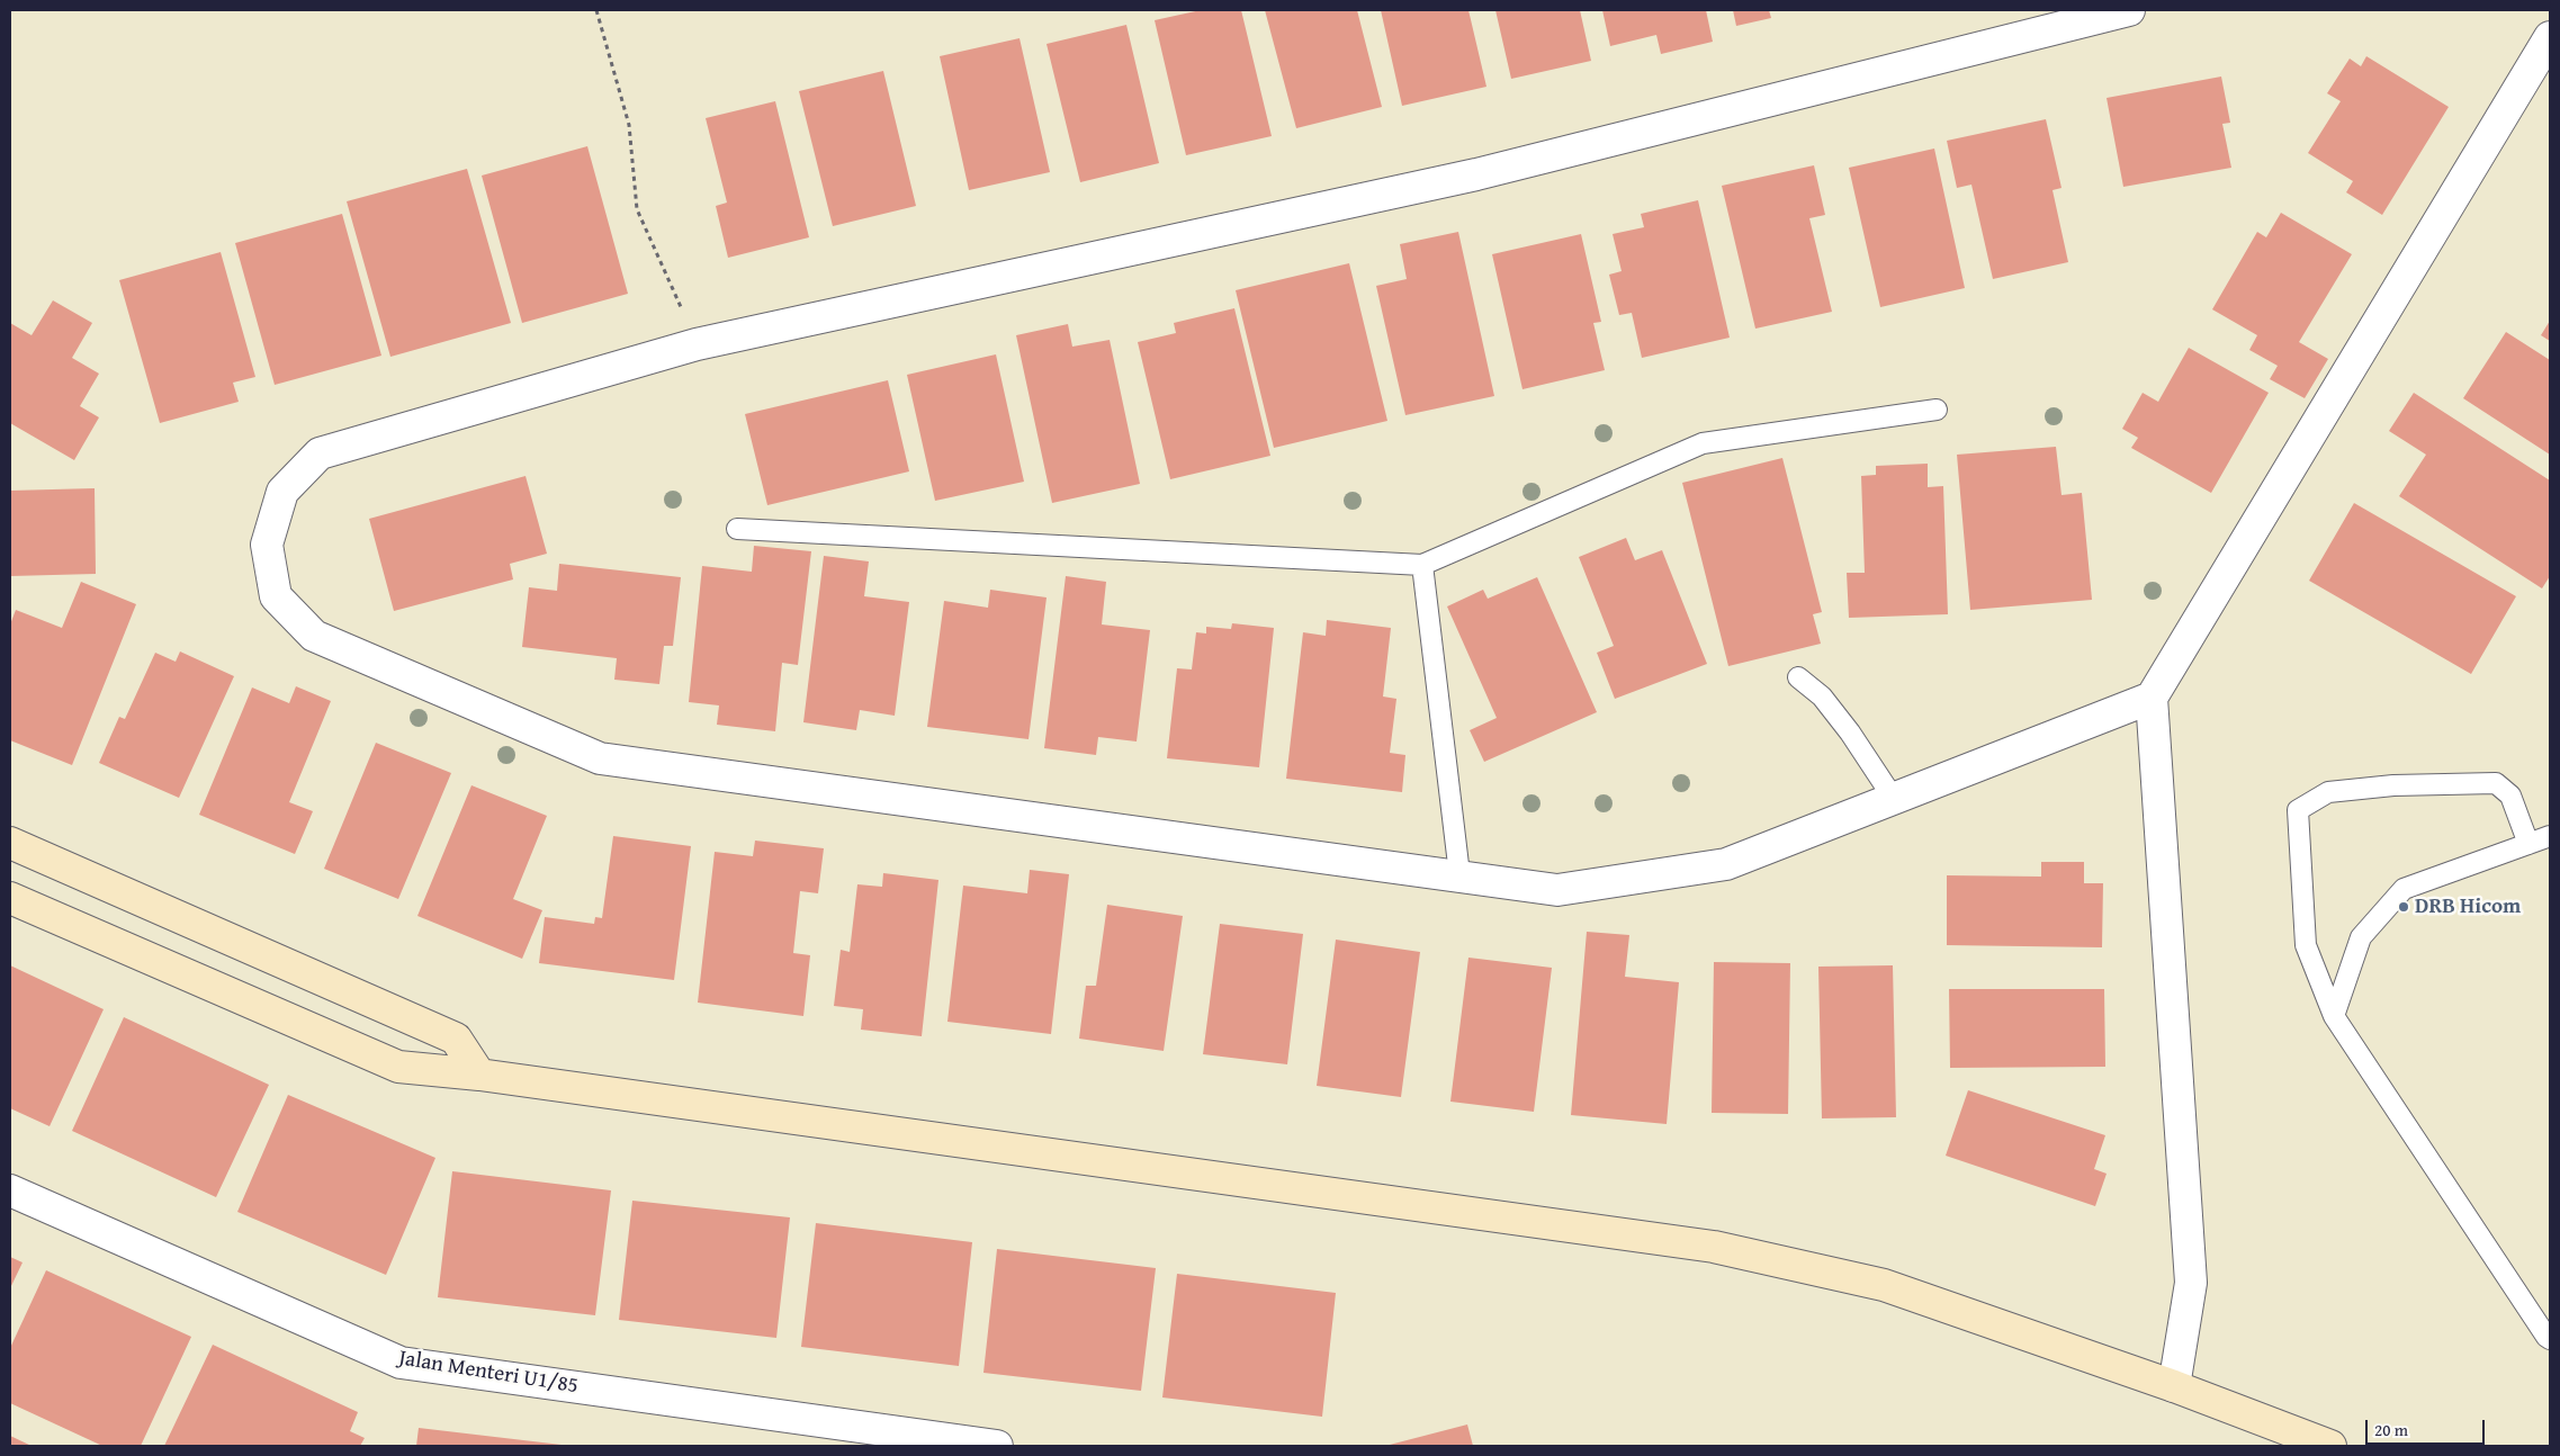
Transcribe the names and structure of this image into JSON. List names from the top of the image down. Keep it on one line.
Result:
{"streets":{"street":["Jalan Menteri U1/85"]},"places":["DRB Hicom"],"scale_bar":"20 m"}
